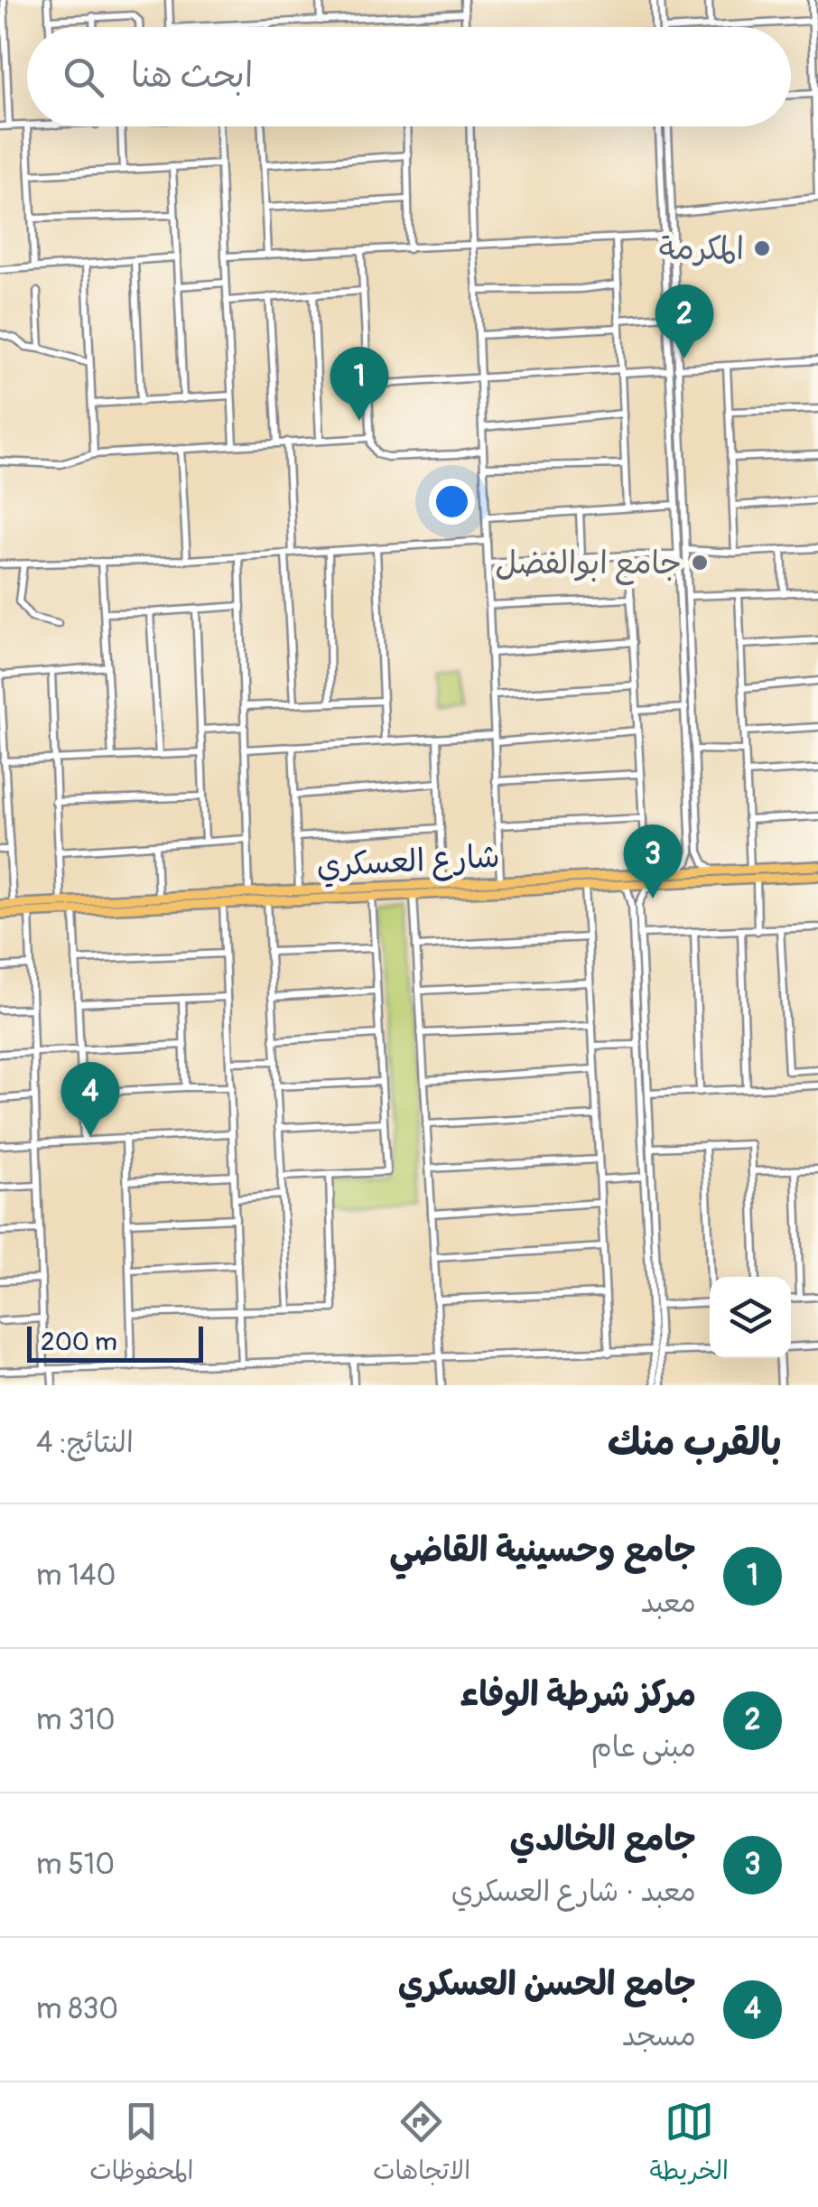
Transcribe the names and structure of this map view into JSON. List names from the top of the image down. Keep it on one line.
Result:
{"streets":{"main road":["شارع العسكري"]},"places":["المكرمة","جامع ابوالفضل"],"scale_bar":"200 m","page":{"search":"ابحث هنا","pins":["2","1","3","4"],"scale":"200 m","heading":["بالقرب منك","النتائج: 4"],"list":[{"mark":"1","name":"جامع وحسينية القاضي","note":"معبد","value":"140 m"},{"mark":"2","name":"مركز شرطة الوفاء","note":"مبنى عام","value":"310 m"},{"mark":"3","name":"جامع الخالدي","note":"معبد · شارع العسكري","value":"510 m"},{"mark":"4","name":"جامع الحسن العسكري","note":"مسجد","value":"830 m"}],"nav":["الخريطة","الاتجاهات","المحفوظات"]}}
